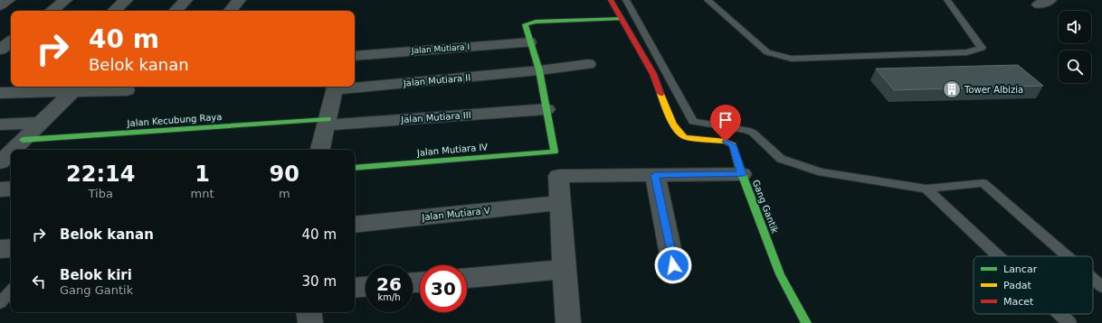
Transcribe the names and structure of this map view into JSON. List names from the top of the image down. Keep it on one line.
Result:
{"streets":{"street":["Jalan Mutiara I","Jalan Mutiara II","Jalan Mutiara III","Jalan Kecubung Raya","Jalan Mutiara IV","Gang Gantik","Jalan Mutiara V"]},"crossings":[["Jalan Mutiara III","Jalan Kecubung Raya"],["Jalan Mutiara III","Jalan Mutiara IV"]],"places":{"building":["Tower Albizia"]},"legend":["Lancar","Padat","Macet"],"page":{"turn":["40 m","Belok kanan"],"eta":["22:14","Tiba","1","mnt","90","m"],"list":[{"name":"Belok kanan","value":"40 m"},{"name":"Belok kiri","note":"Gang Gantik","value":"30 m"}],"speed":"26 km/h","limit":"30"}}
